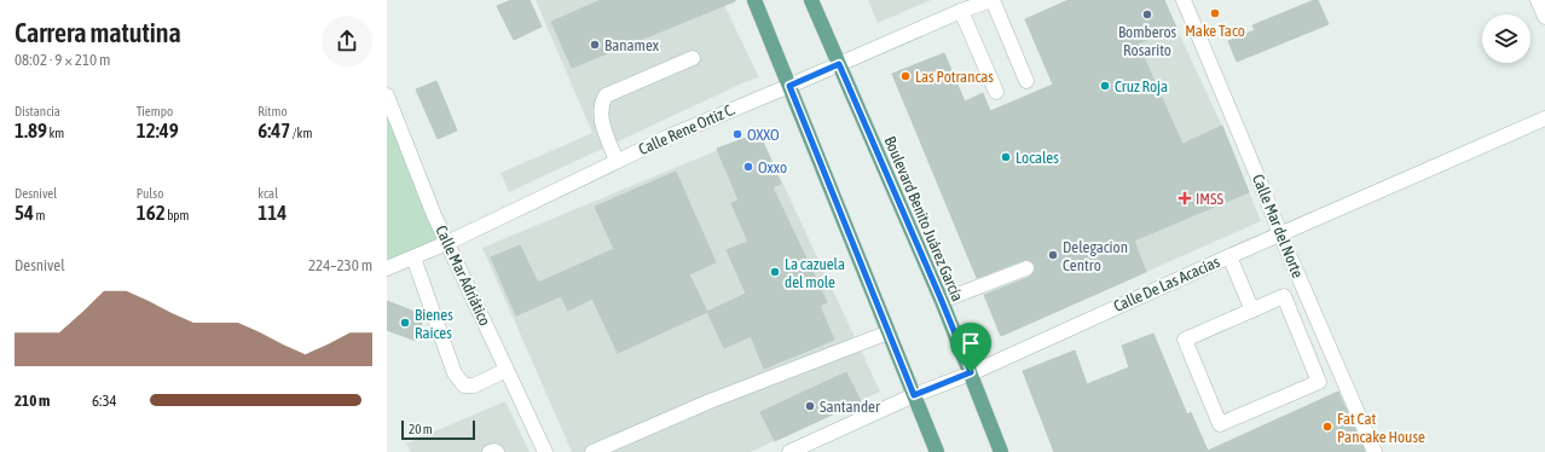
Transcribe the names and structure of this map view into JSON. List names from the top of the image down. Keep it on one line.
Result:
{"streets":{"main road":["Boulevard Benito Juárez García"],"street":["Calle Rene Ortiz C.","Calle Mar del Norte","Calle Mar Adriático","Calle De Las Acacias"]},"crossings":[["Calle Rene Ortiz C.","Boulevard Benito Juárez García"],["Calle Rene Ortiz C.","Calle Mar Adriático"],["Boulevard Benito Juárez García","Calle De Las Acacias"],["Calle Mar del Norte","Calle De Las Acacias"]],"places":{"other":["Make Taco","Bomberos Rosarito","Banamex","Las Potrancas","Cruz Roja","OXXO","Locales","Oxxo","Delegacion Centro","La cazuela del mole","Bienes Raices","Santander","Fat Cat Pancake House"],"health":["IMSS"]},"scale_bar":"20 m","page":{"heading":["Carrera matutina","08:02 · 9 × 210 m"],"stats":[["Distancia","1.89 km"],["Tiempo","12:49"],["Ritmo","6:47 /km"],["Desnivel","54 m"],["Pulso","162 bpm"],["kcal","114"]],"chart":["Desnivel","224–230 m"],"list":[{"name":"210 m","note":"6:34"}],"scale":"20 m"}}
